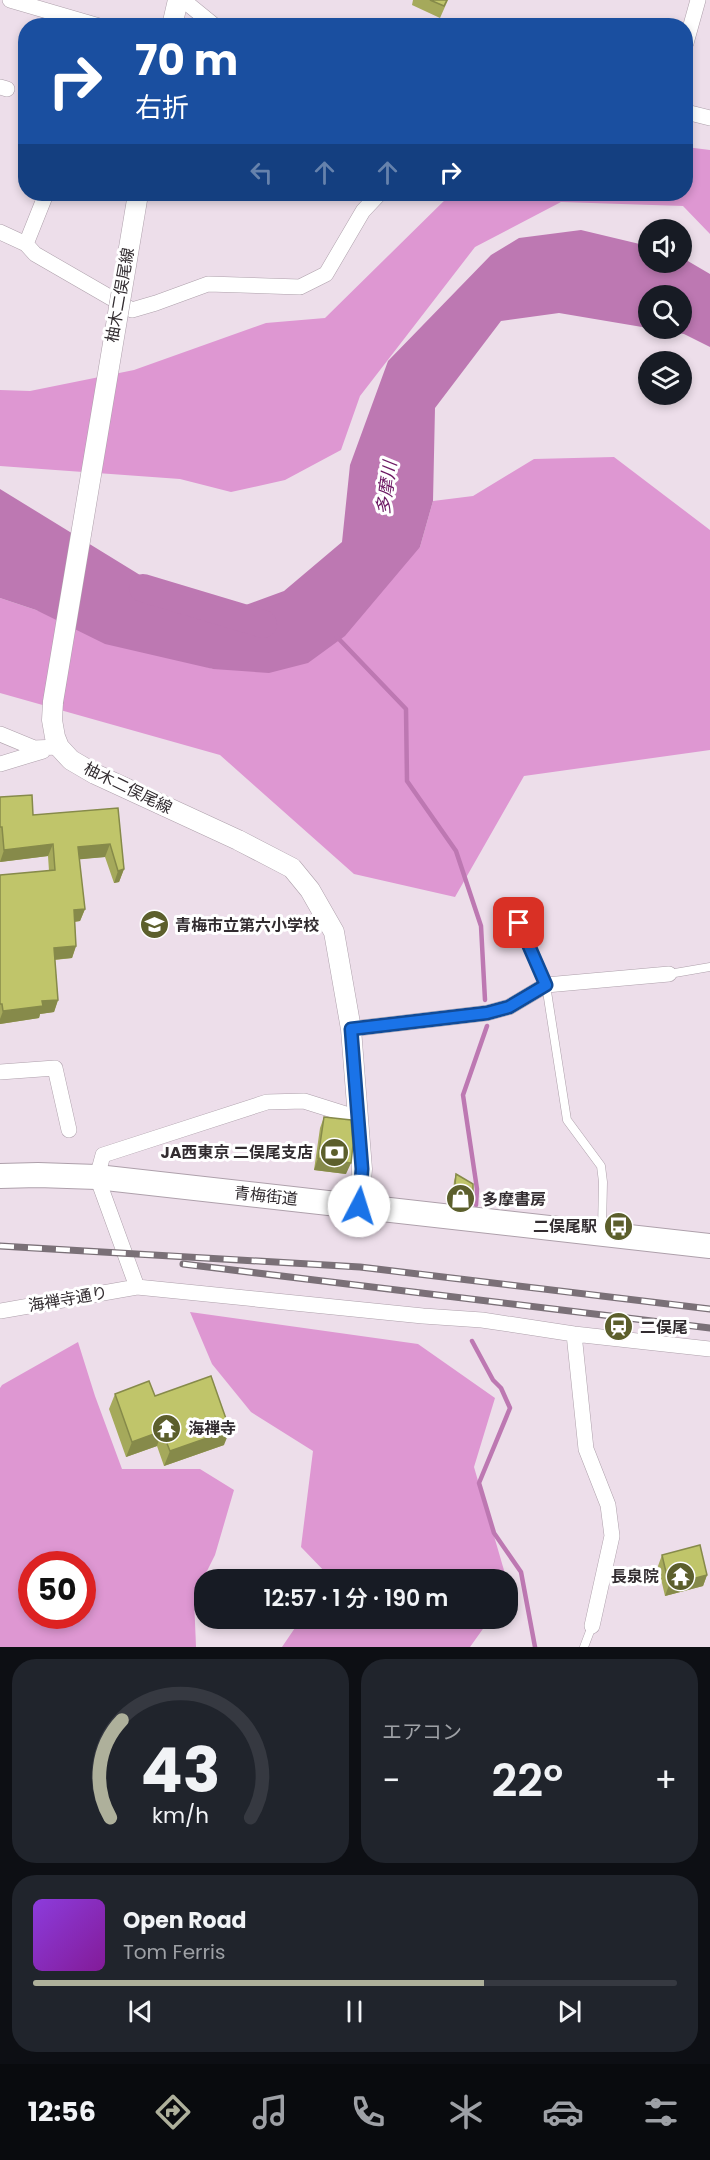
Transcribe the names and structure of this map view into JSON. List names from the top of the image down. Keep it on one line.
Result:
{"streets":{"highway":["青梅街道"],"main road":["柚木二俣尾線"],"street":["海禅寺通り"]},"crossings":[["柚木二俣尾線","青梅街道"]],"water":["多摩川"],"places":{"school or university":["青梅市立第六小学校"],"bank":["JA西東京 二俣尾支店"],"shop":["多摩書房"],"bus stop":["二俣尾駅"],"station":["二俣尾"],"temple":["海禅寺","長泉院"]},"page":{"turn":["70 m","右折"],"limit":"50","trip":"12:57 · 1 分 · 190 m","tile":"エアコン","heat":["−","22°","+"],"song":["Open Road","Tom Ferris"],"tabs":"12:56","gauge":["43","km/h"]}}
